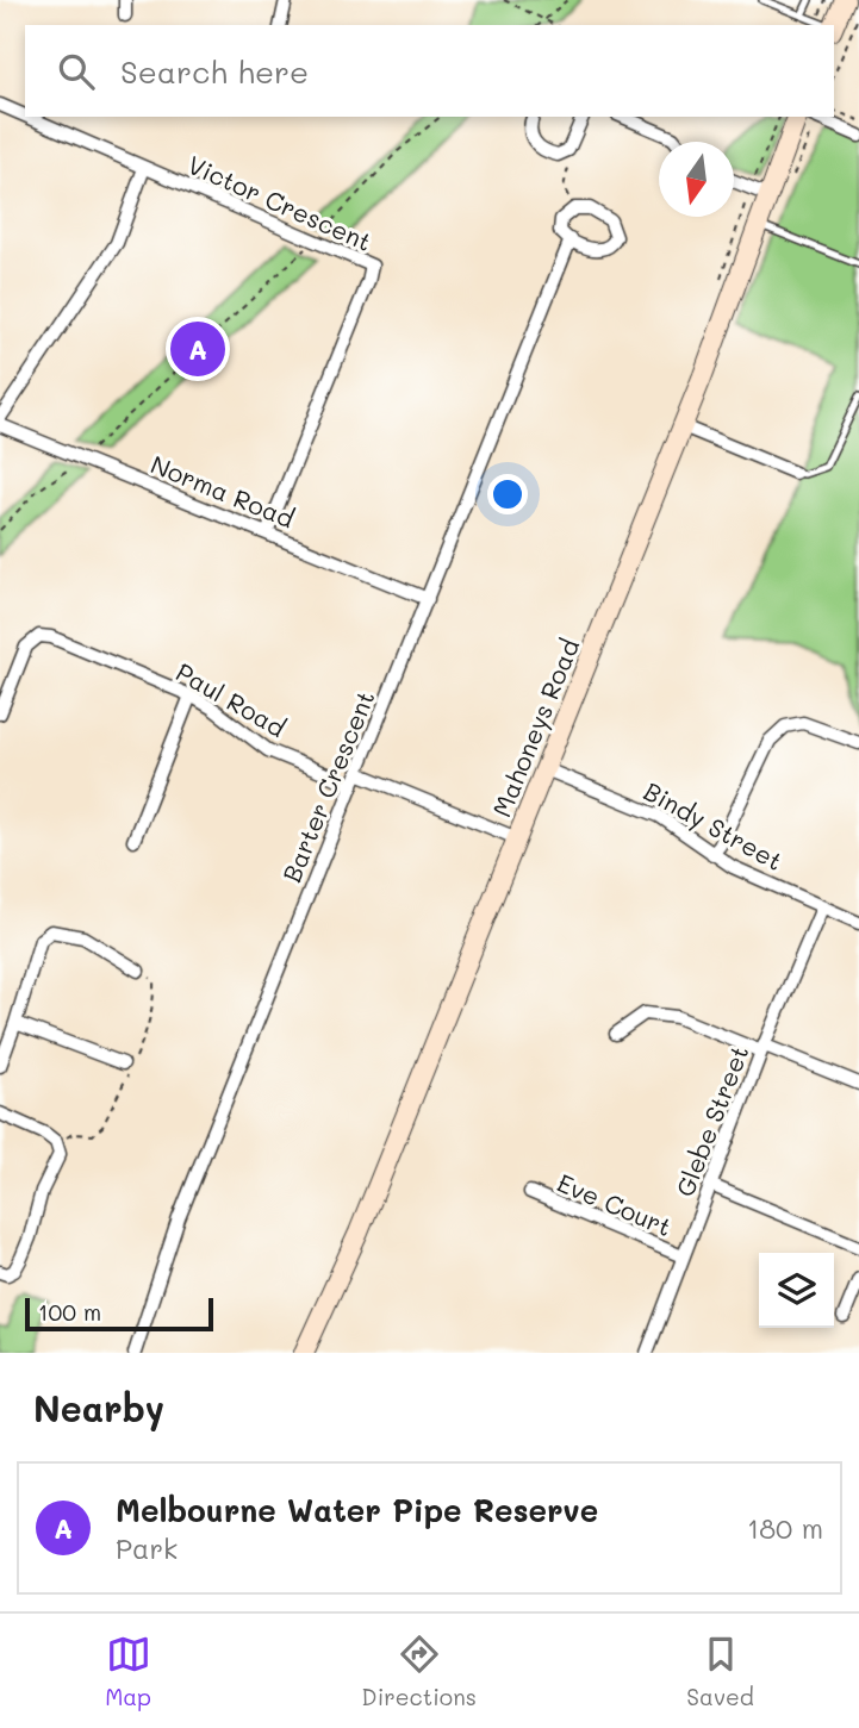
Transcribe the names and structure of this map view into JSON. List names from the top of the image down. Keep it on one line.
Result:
{"streets":{"main road":["Mahoneys Road"],"street":["Victor Crescent","Norma Road","Paul Road","Barter Crescent","Bindy Street","Glebe Street","Eve Court"]},"crossings":[["Victor Crescent","Norma Road"],["Norma Road","Barter Crescent"],["Paul Road","Mahoneys Road"],["Paul Road","Barter Crescent"],["Mahoneys Road","Bindy Street"],["Bindy Street","Glebe Street"],["Glebe Street","Eve Court"]],"scale_bar":"100 m","north":"bottom","page":{"search":"Search here","pins":"A","scale":"100 m","heading":"Nearby","list":[{"mark":"A","name":"Melbourne Water Pipe Reserve","note":"Park","value":"180 m"}],"nav":["Map","Directions","Saved"]}}
